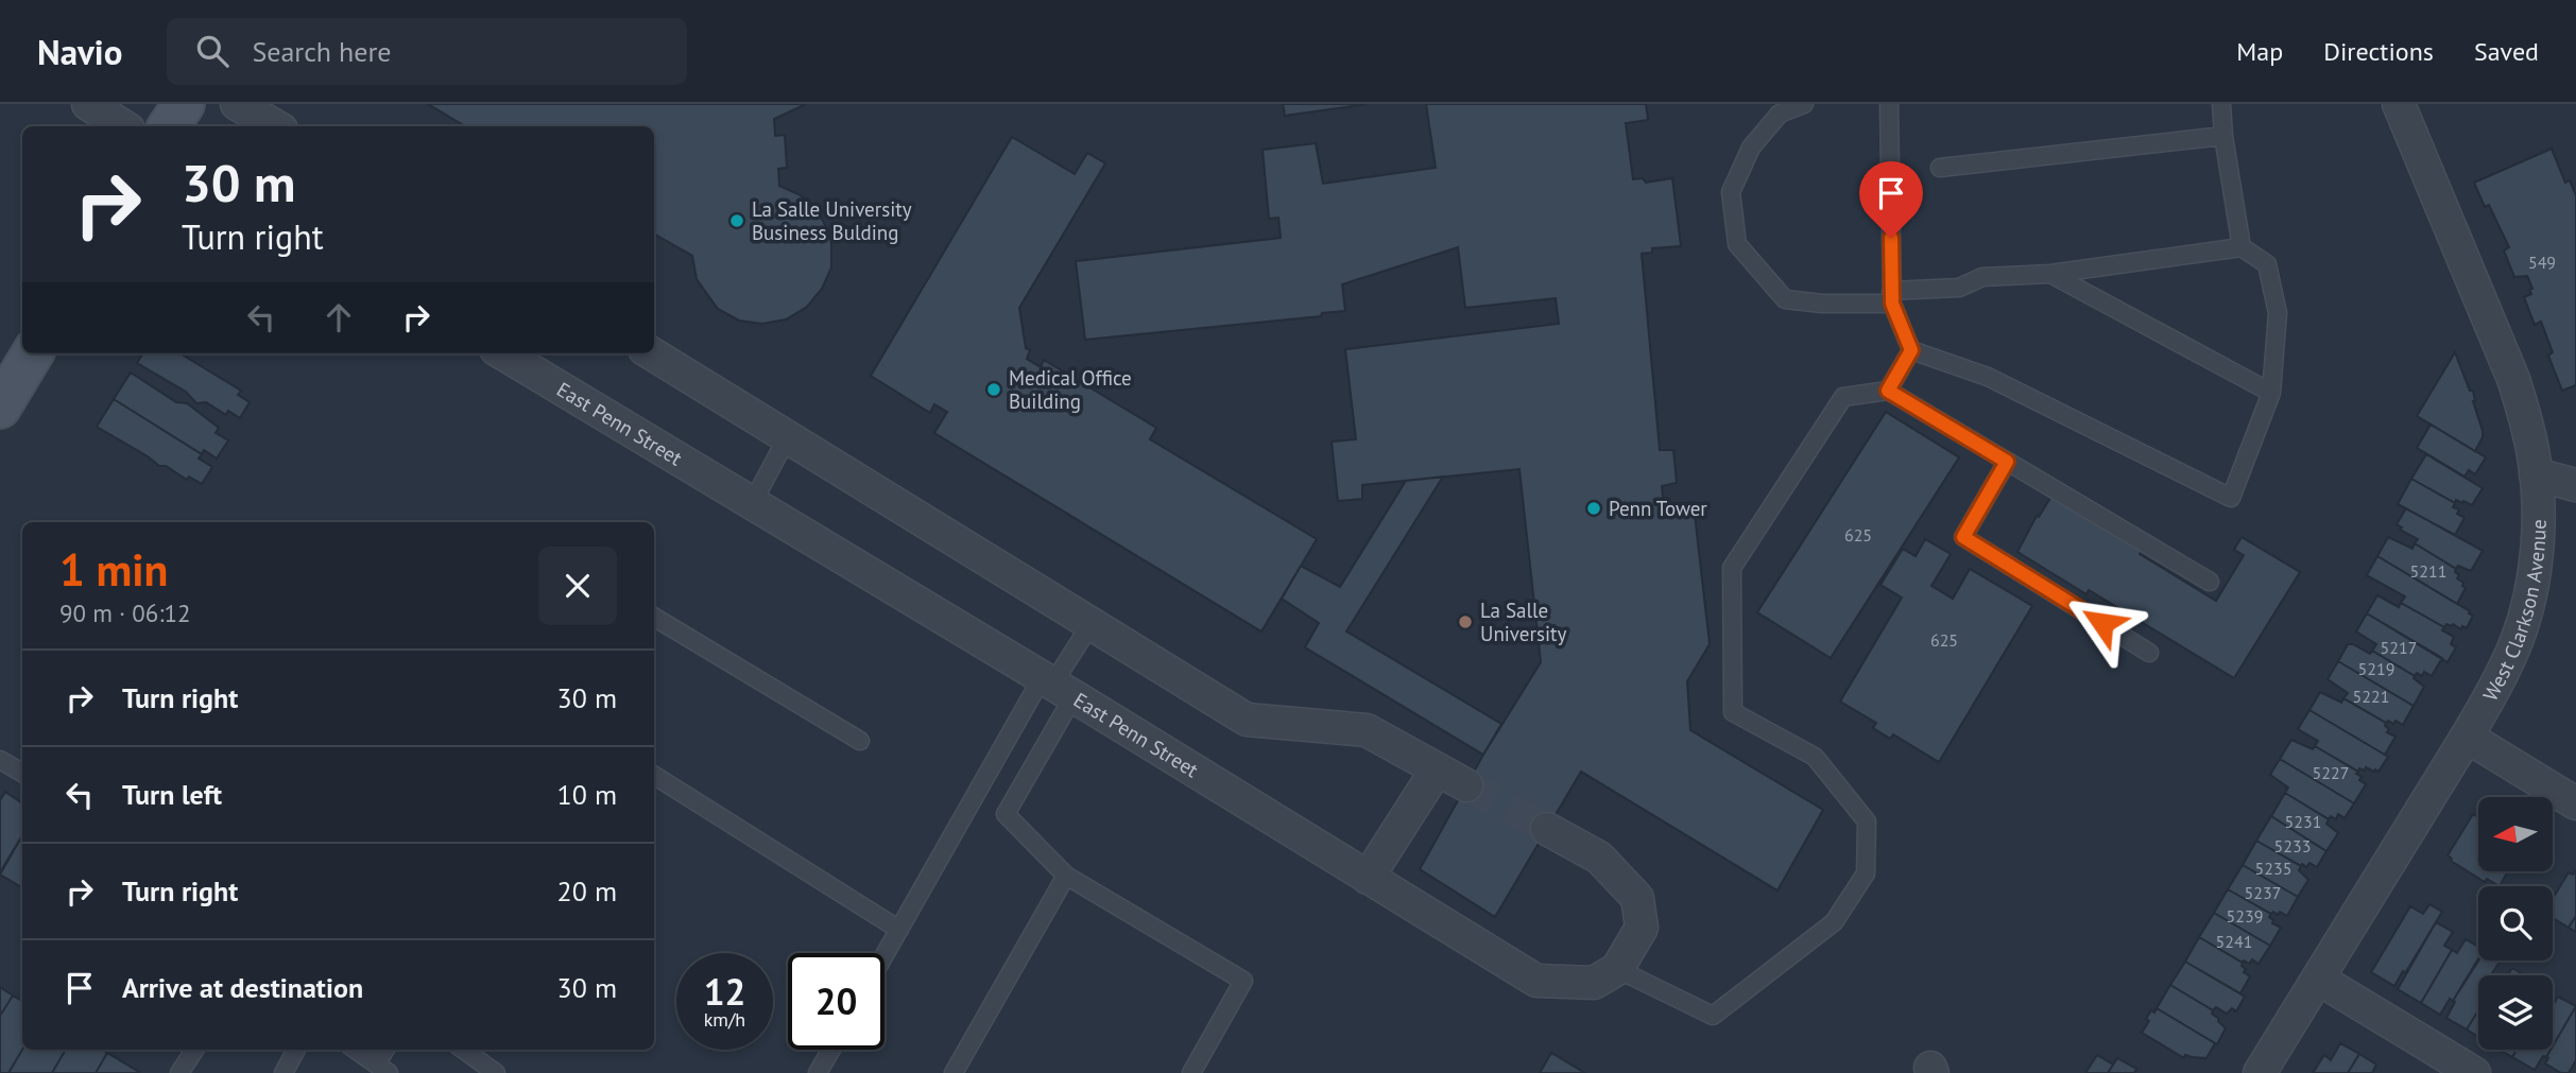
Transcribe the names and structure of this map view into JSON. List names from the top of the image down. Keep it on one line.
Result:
{"streets":{"street":["East Penn Street","West Clarkson Avenue"]},"places":["La Salle University Business Bulding","Medical Office Building","Penn Tower","La Salle University"],"house_numbers":["549","625","5211","625","5217","5219","5221","5227","5231","5233","5235","5237","5239","5241"],"north":"left","page":{"header":"Navio","search":"Search here","nav":["Map","Directions","Saved"],"turn":["30 m","Turn right"],"heading":["1 min","90 m · 06:12"],"list":[{"name":"Turn right","value":"30 m"},{"name":"Turn left","value":"10 m"},{"name":"Turn right","value":"20 m"},{"name":"Arrive at destination","value":"30 m"}],"speed":"12 km/h","limit":"20"}}
